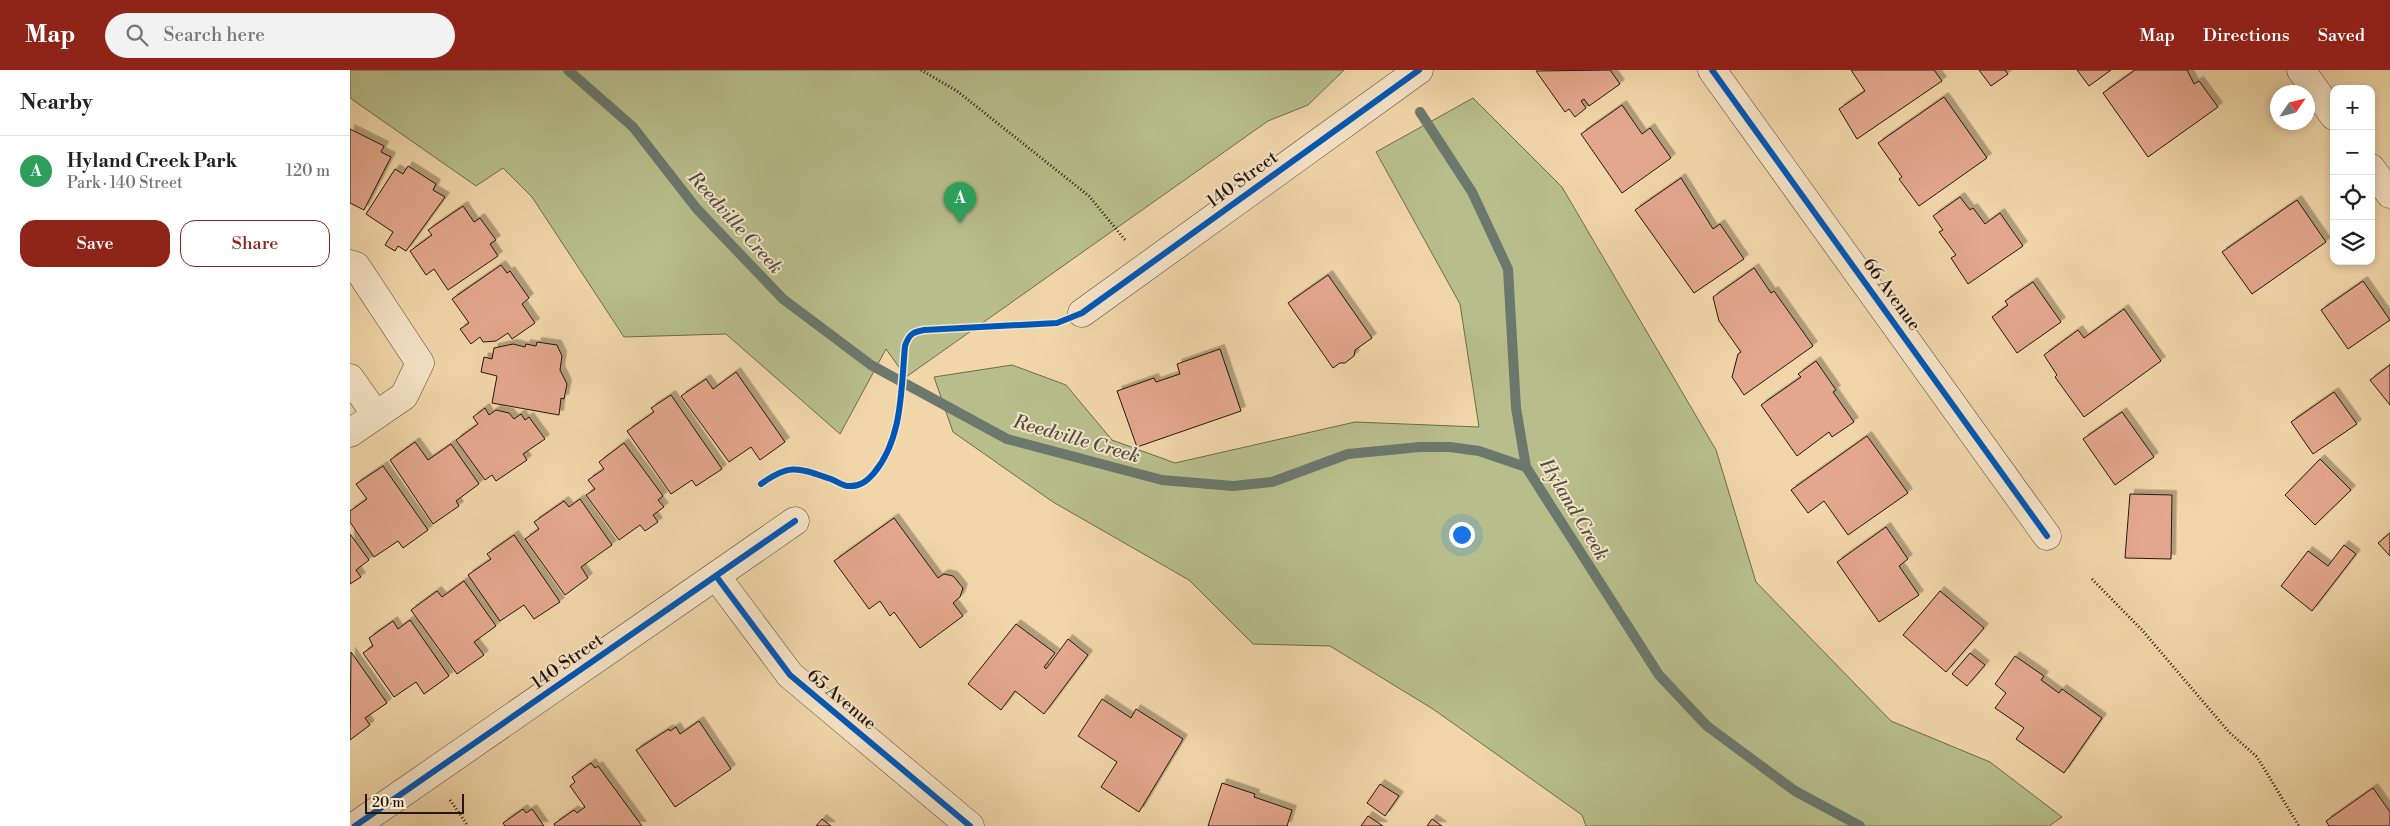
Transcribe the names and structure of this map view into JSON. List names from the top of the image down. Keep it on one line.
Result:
{"streets":{"street":["140 Street","66 Avenue","65 Avenue"]},"crossings":[["140 Street","65 Avenue"]],"water":["Reedville Creek","Hyland Creek"],"scale_bar":"20 m","north":"top right","page":{"header":"Map","search":"Search here","nav":["Map","Directions","Saved"],"heading":"Nearby","map_buttons":["+","−"],"list":[{"mark":"A","name":"Hyland Creek Park","note":"Park · 140 Street","value":"120 m"}],"pins":"A","buttons":["Save","Share"],"scale":"20 m"}}
